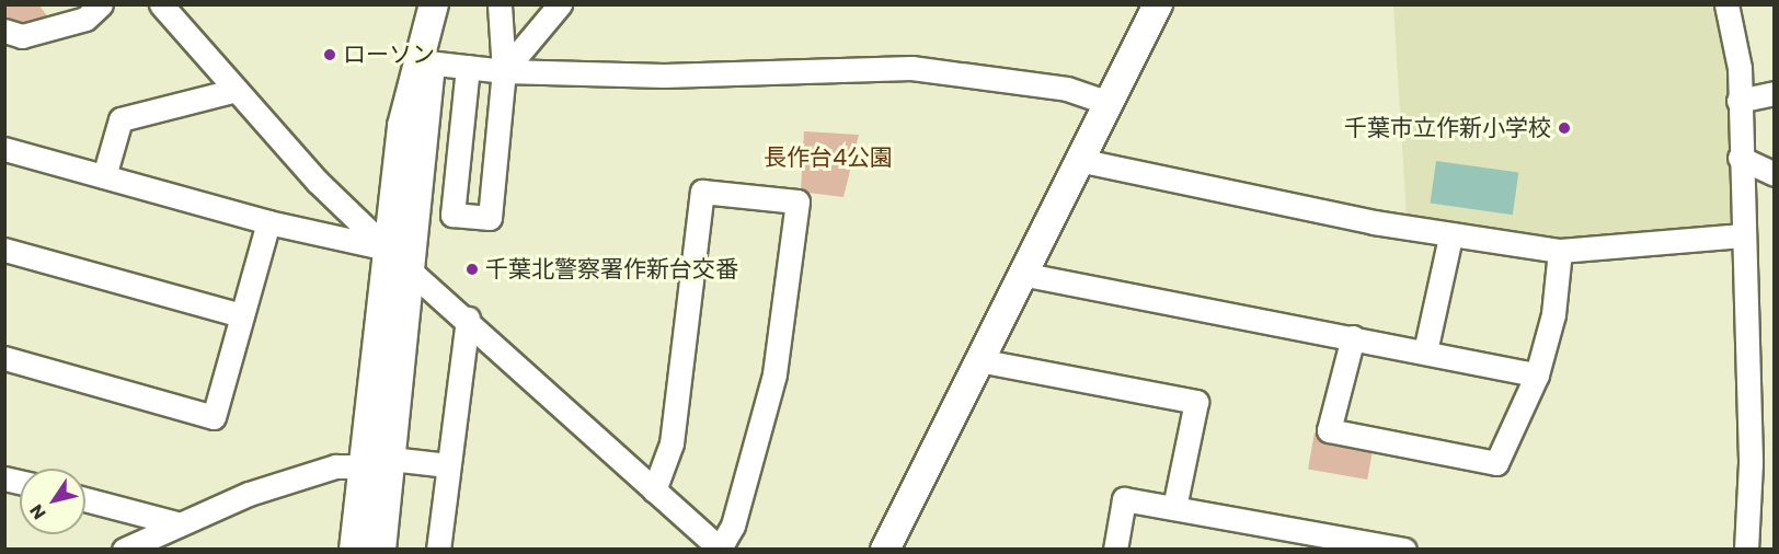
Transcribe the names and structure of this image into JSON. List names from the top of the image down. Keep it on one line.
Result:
{"parks":["長作台4公園"],"places":["ローソン","千葉市立作新小学校","千葉北警察署作新台交番"],"north":"bottom left"}
